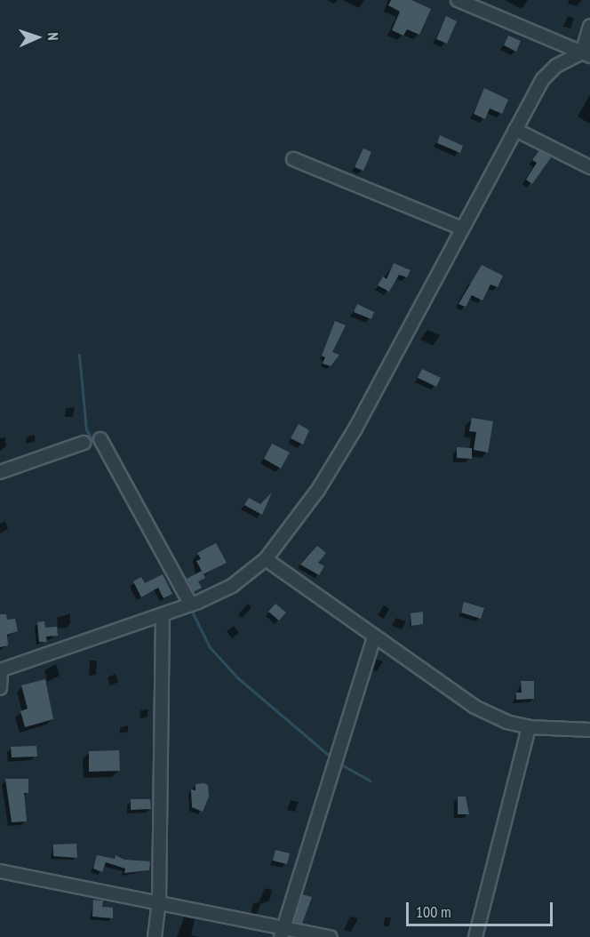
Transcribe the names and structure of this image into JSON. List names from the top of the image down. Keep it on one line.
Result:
{"scale_bar":"100 m","north":"right"}
